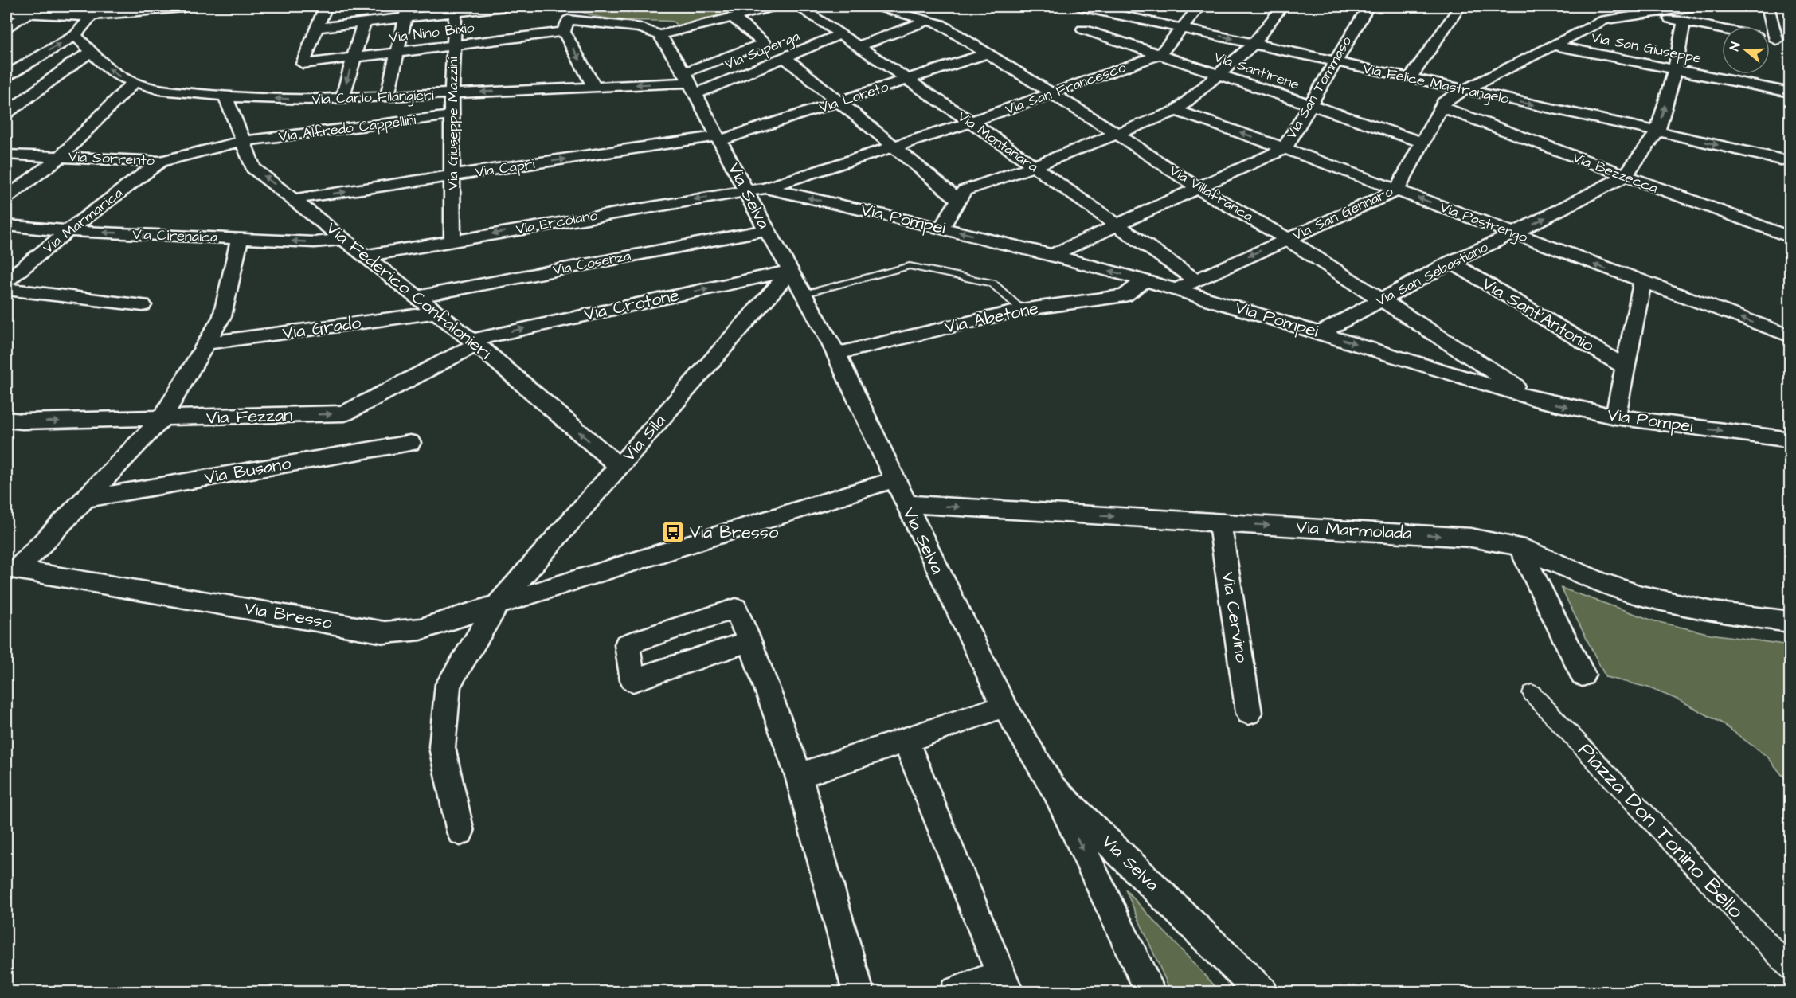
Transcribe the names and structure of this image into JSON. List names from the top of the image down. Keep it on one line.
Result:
{"streets":{"street":["Via Nino Bixio","Via San Giuseppe","Via Superga","Via Sant'Irene","Via Felice Mastrangelo","Via San Tommaso","Via San Francesco","Via Carlo Filangieri","Via Loreto","Via Giuseppe Mazzini","Via Alfredo Cappellini","Via Montanara","Via Sorrento","Via Capri","Via Bezzecca","Via Villafranca","Via Selva","Via San Gennaro","Via Pompei","Via Marmarica","Via Ercolano","Via Pastrengo","Via Cirenaica","Via Cosenza","Via San Sebastiano","Via Federico Confalonieri","Via Crotone","Via Sant'Antonio","Via Abetone","Via Grado","Via Fezzan","Via Sila","Via Busano","Via Marmolada","Via Bresso","Via Cervino","Piazza Don Tonino Bello"]},"crossings":[["Via Nino Bixio","Via Giuseppe Mazzini"],["Via Nino Bixio","Via Selva"],["Via San Giuseppe","Via San Gennaro"],["Via San Giuseppe","Via San Sebastiano"],["Via Superga","Via Carlo Filangieri"],["Via Superga","Via Montanara"],["Via Superga","Via Selva"],["Via Sant'Irene","Via San Tommaso"],["Via Sant'Irene","Via San Francesco"],["Via Sant'Irene","Via San Gennaro"],["Via Felice Mastrangelo","Via San Tommaso"],["Via Felice Mastrangelo","Via San Gennaro"],["Via Felice Mastrangelo","Via San Sebastiano"],["Via San Tommaso","Via Montanara"],["Via San Tommaso","Via Villafranca"],["Via San Tommaso","Via Pompei"],["Via San Tommaso","Via Pastrengo"],["Via San Francesco","Via Montanara"],["Via San Francesco","Via Villafranca"],["Via San Francesco","Via Selva"],["Via San Francesco","Via Pompei"],["Via San Francesco","Via Ercolano"],["Via Carlo Filangieri","Via Giuseppe Mazzini"],["Via Carlo Filangieri","Via Selva"],["Via Carlo Filangieri","Via Federico Confalonieri"],["Via Loreto","Via Montanara"],["Via Loreto","Via Capri"],["Via Loreto","Via Villafranca"],["Via Loreto","Via Selva"],["Via Giuseppe Mazzini","Via Alfredo Cappellini"],["Via Giuseppe Mazzini","Via Capri"],["Via Giuseppe Mazzini","Via Ercolano"],["Via Alfredo Cappellini","Via Sorrento"],["Via Alfredo Cappellini","Via Federico Confalonieri"],["Via Montanara","Via San Gennaro"],["Via Sorrento","Via Marmarica"],["Via Sorrento","Via Federico Confalonieri"],["Via Capri","Via Selva"],["Via Capri","Via Federico Confalonieri"],["Via Bezzecca","Via San Gennaro"],["Via Bezzecca","Via San Sebastiano"],["Via Villafranca","Via San Gennaro"],["Via Villafranca","Via Pompei"],["Via Villafranca","Via San Sebastiano"],["Via Selva","Via Ercolano"],["Via Selva","Via Cosenza"],["Via Selva","Via Crotone"],["Via Selva","Via Abetone"],["Via Selva","Via Sila"],["Via Selva","Via Marmolada"],["Via Selva","Via Bresso"],["Via San Gennaro","Via Pompei"],["Via San Gennaro","Via Pastrengo"],["Via Pompei","Via San Sebastiano"],["Via Pompei","Via Abetone"],["Via Marmarica","Via Cirenaica"],["Via Ercolano","Via Federico Confalonieri"],["Via Pastrengo","Via San Sebastiano"],["Via Cirenaica","Via Federico Confalonieri"],["Via Cosenza","Via Federico Confalonieri"],["Via San Sebastiano","Via Sant'Antonio"],["Via Federico Confalonieri","Via Crotone"],["Via Federico Confalonieri","Via Grado"],["Via Federico Confalonieri","Via Fezzan"],["Via Federico Confalonieri","Via Sila"],["Via Crotone","Via Fezzan"],["Via Crotone","Via Sila"],["Via Sila","Via Bresso"],["Via Marmolada","Via Cervino"]],"one_way":["Via Ercolano","Via Pastrengo","Via Cirenaica","Via Federico Confalonieri","Via Crotone","Via Fezzan","Via Marmolada"],"places":{"bus stop":["Via Bresso"]},"north":"left"}
